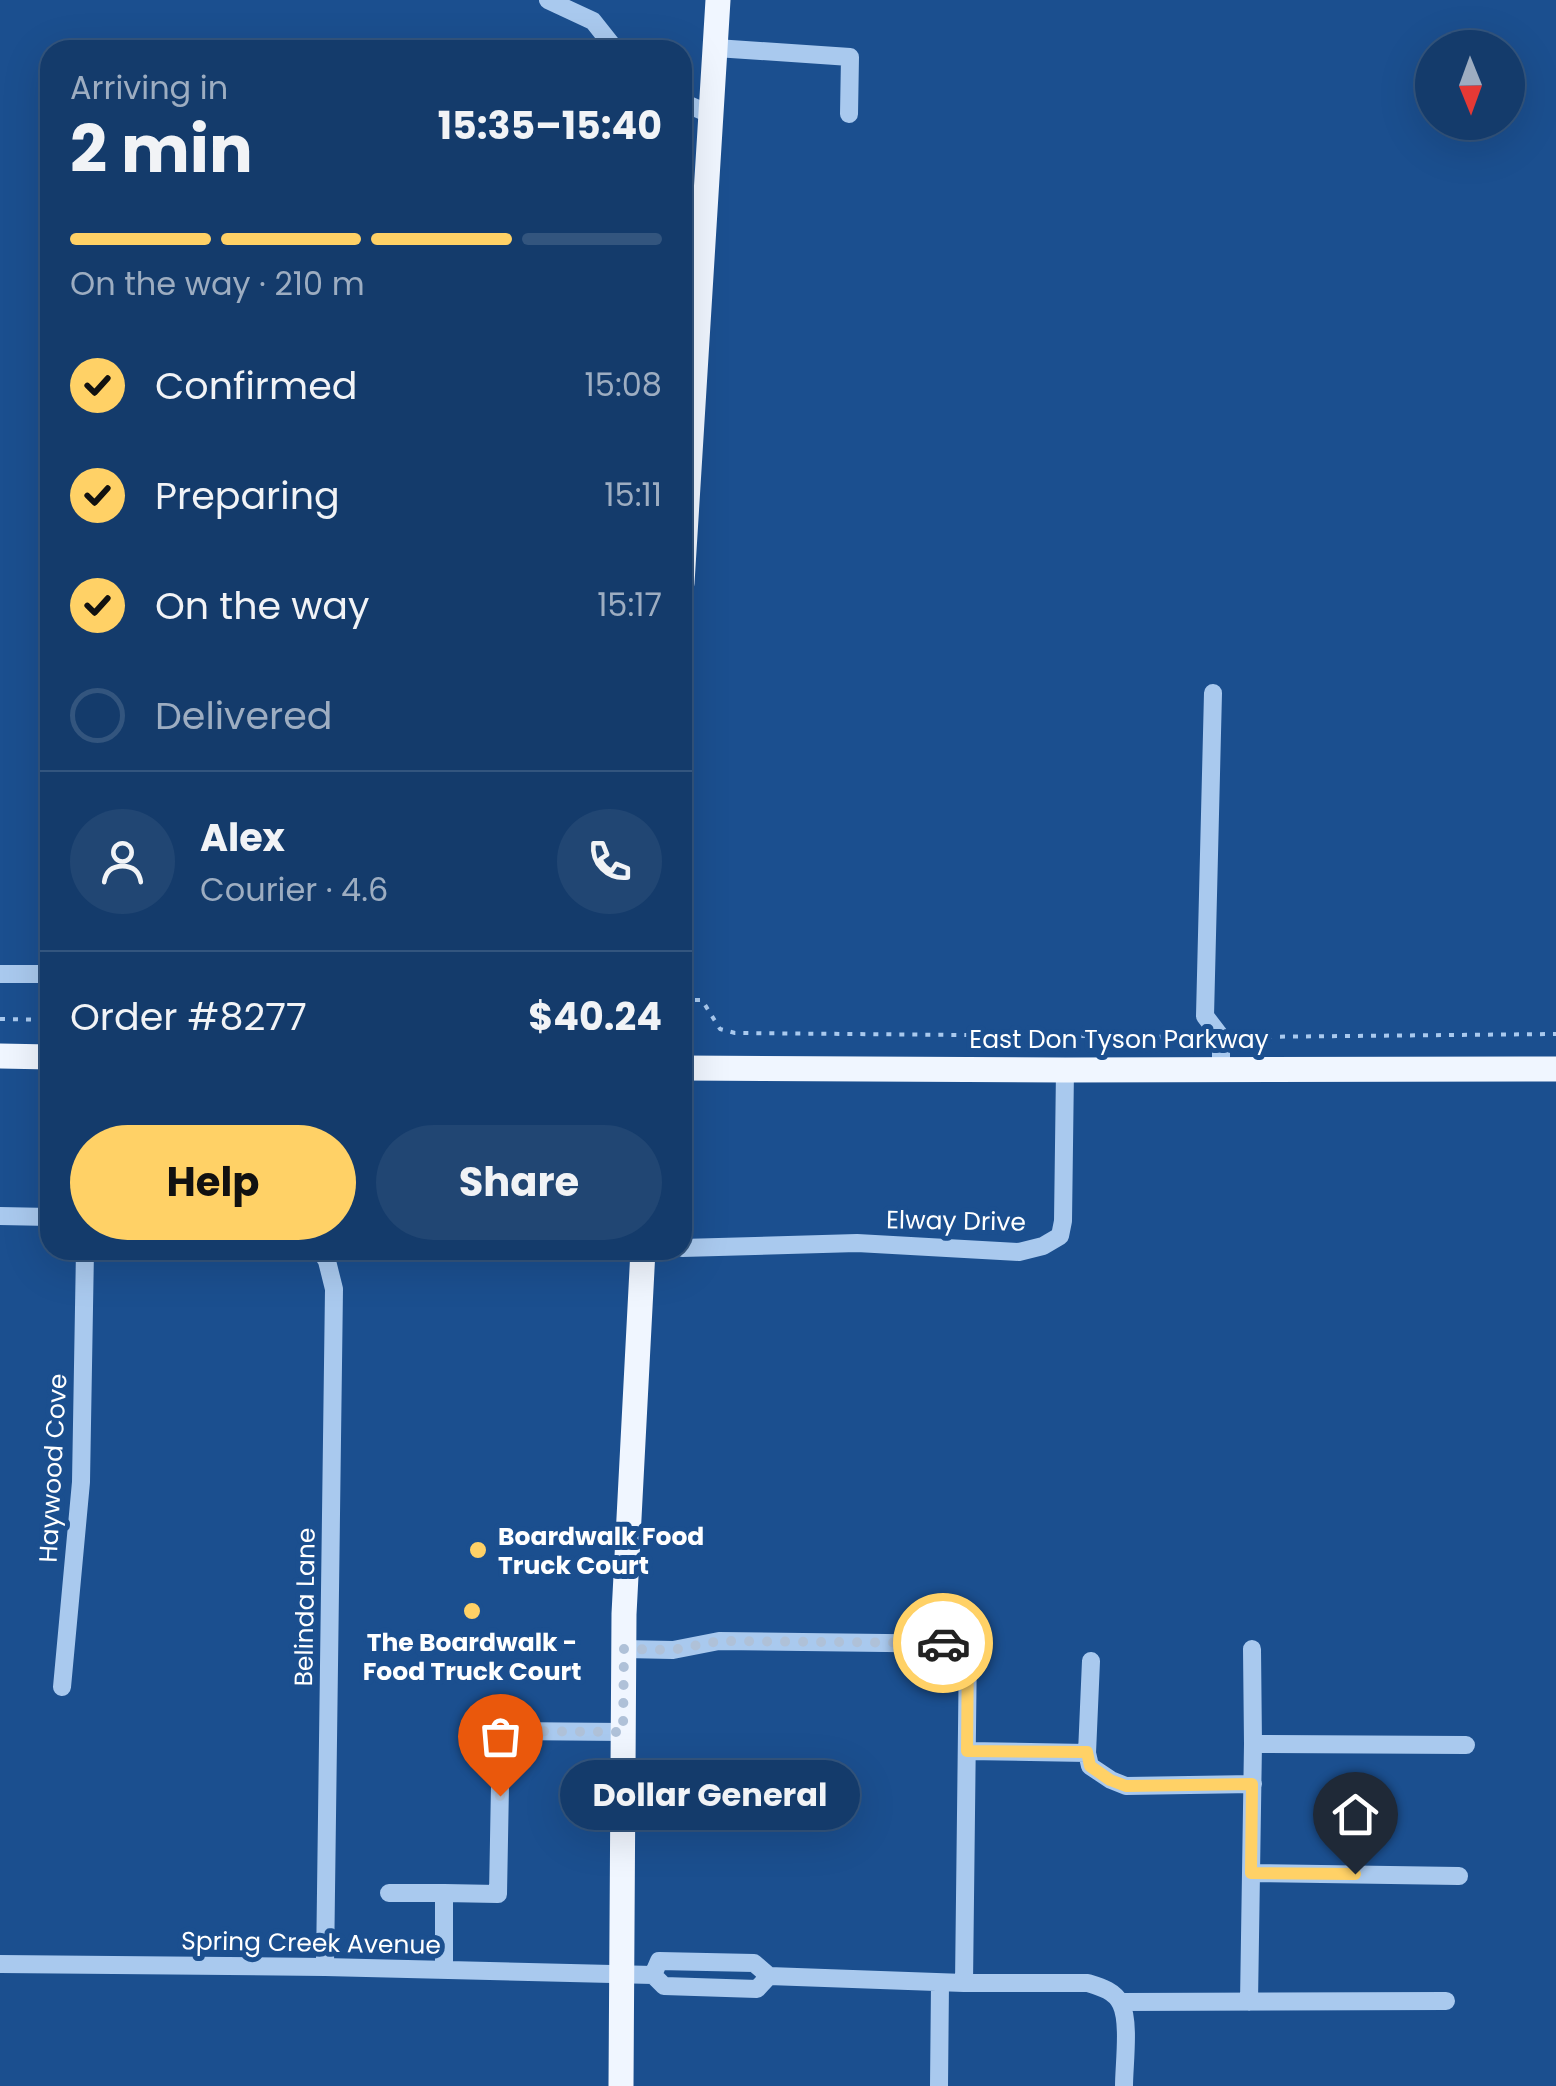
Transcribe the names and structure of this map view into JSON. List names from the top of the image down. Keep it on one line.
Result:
{"streets":{"main road":["East Don Tyson Parkway"],"street":["Elway Drive","Haywood Cove","Belinda Lane","Spring Creek Avenue"]},"crossings":[["East Don Tyson Parkway","Elway Drive"],["Belinda Lane","Spring Creek Avenue"]],"places":["Boardwalk Food Truck Court","The Boardwalk - Food Truck Court","Dollar General"],"north":"bottom","page":{"heading":["2 min","Arriving in","15:35–15:40"],"panel":["Alex","Courier · 4.6","Order #8277","$40.24"],"bar":"On the way · 210 m","list":[["Confirmed","15:08"],["Preparing","15:11"],["On the way","15:17"],"Delivered"],"buttons":["Help","Share"],"bubble":"Dollar General"}}
